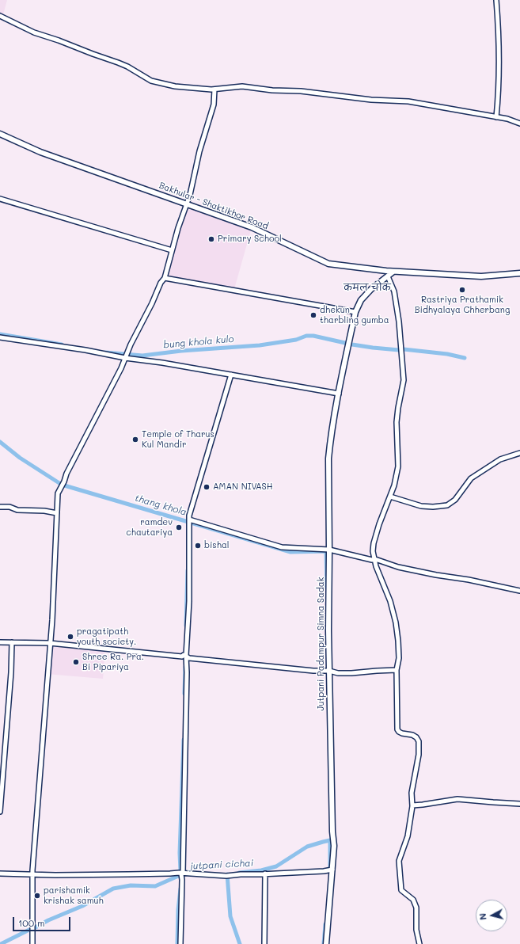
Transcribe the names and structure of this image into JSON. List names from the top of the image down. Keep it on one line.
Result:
{"streets":{"street":["Bakhular - Shaktikhor Road","Jutpani Padampur Simna Sadak"]},"crossings":[["Bakhular - Shaktikhor Road","Jutpani Padampur Simna Sadak"]],"districts":["कमल चोक"],"water":["bung khola kulo","thang khola","jutpani cichai"],"places":["Primary School","Rastriya Prathamik Bidhyalaya Chherbang","dhekun tharbling gumba","Temple of Tharus Kul Mandir","AMAN NIVASH","ramdev chautariya","bishal","pragatipath youth society.","Shree Ra. Pra. Bi Pipariya","parishamik krishak samuh"],"scale_bar":"100 m","north":"left"}
